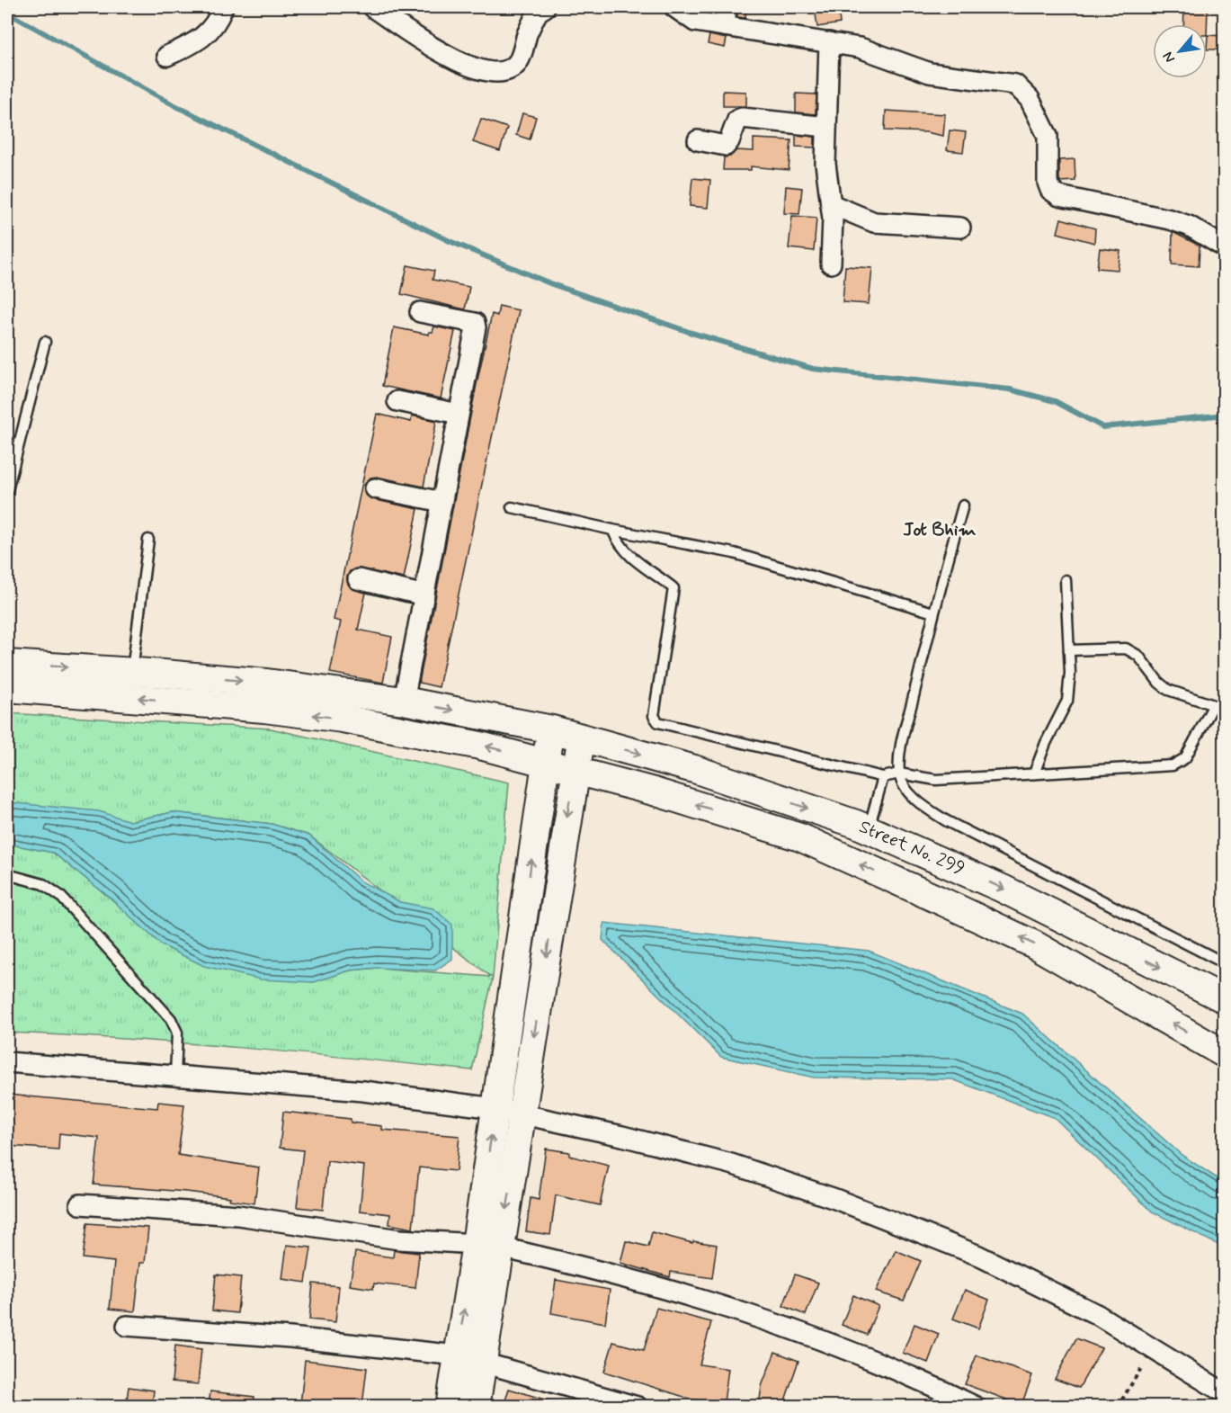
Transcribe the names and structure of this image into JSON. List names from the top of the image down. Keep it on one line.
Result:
{"streets":{"street":["Street No. 299"]},"districts":["Jot Bhim"],"north":"bottom left"}
